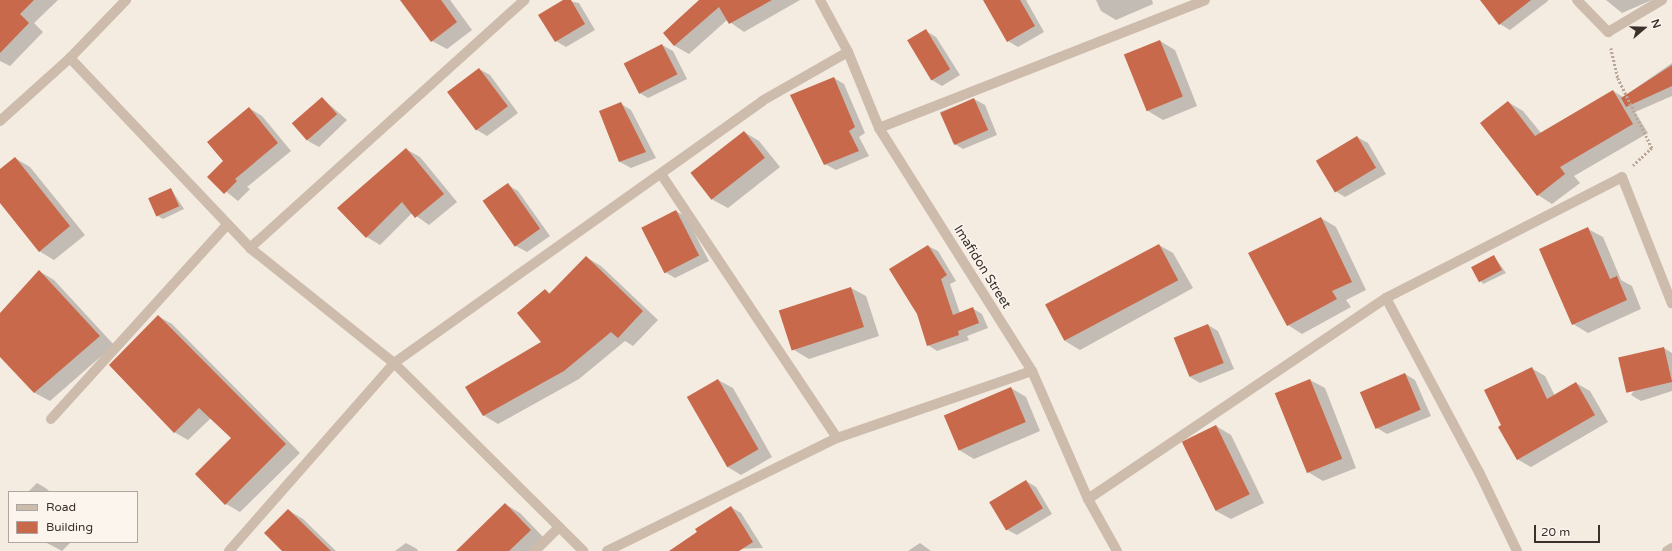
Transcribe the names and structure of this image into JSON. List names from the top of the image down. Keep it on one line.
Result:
{"streets":{"street":["Imafidon Street"]},"legend":["Road","Building"],"scale_bar":"20 m","north":"right"}
